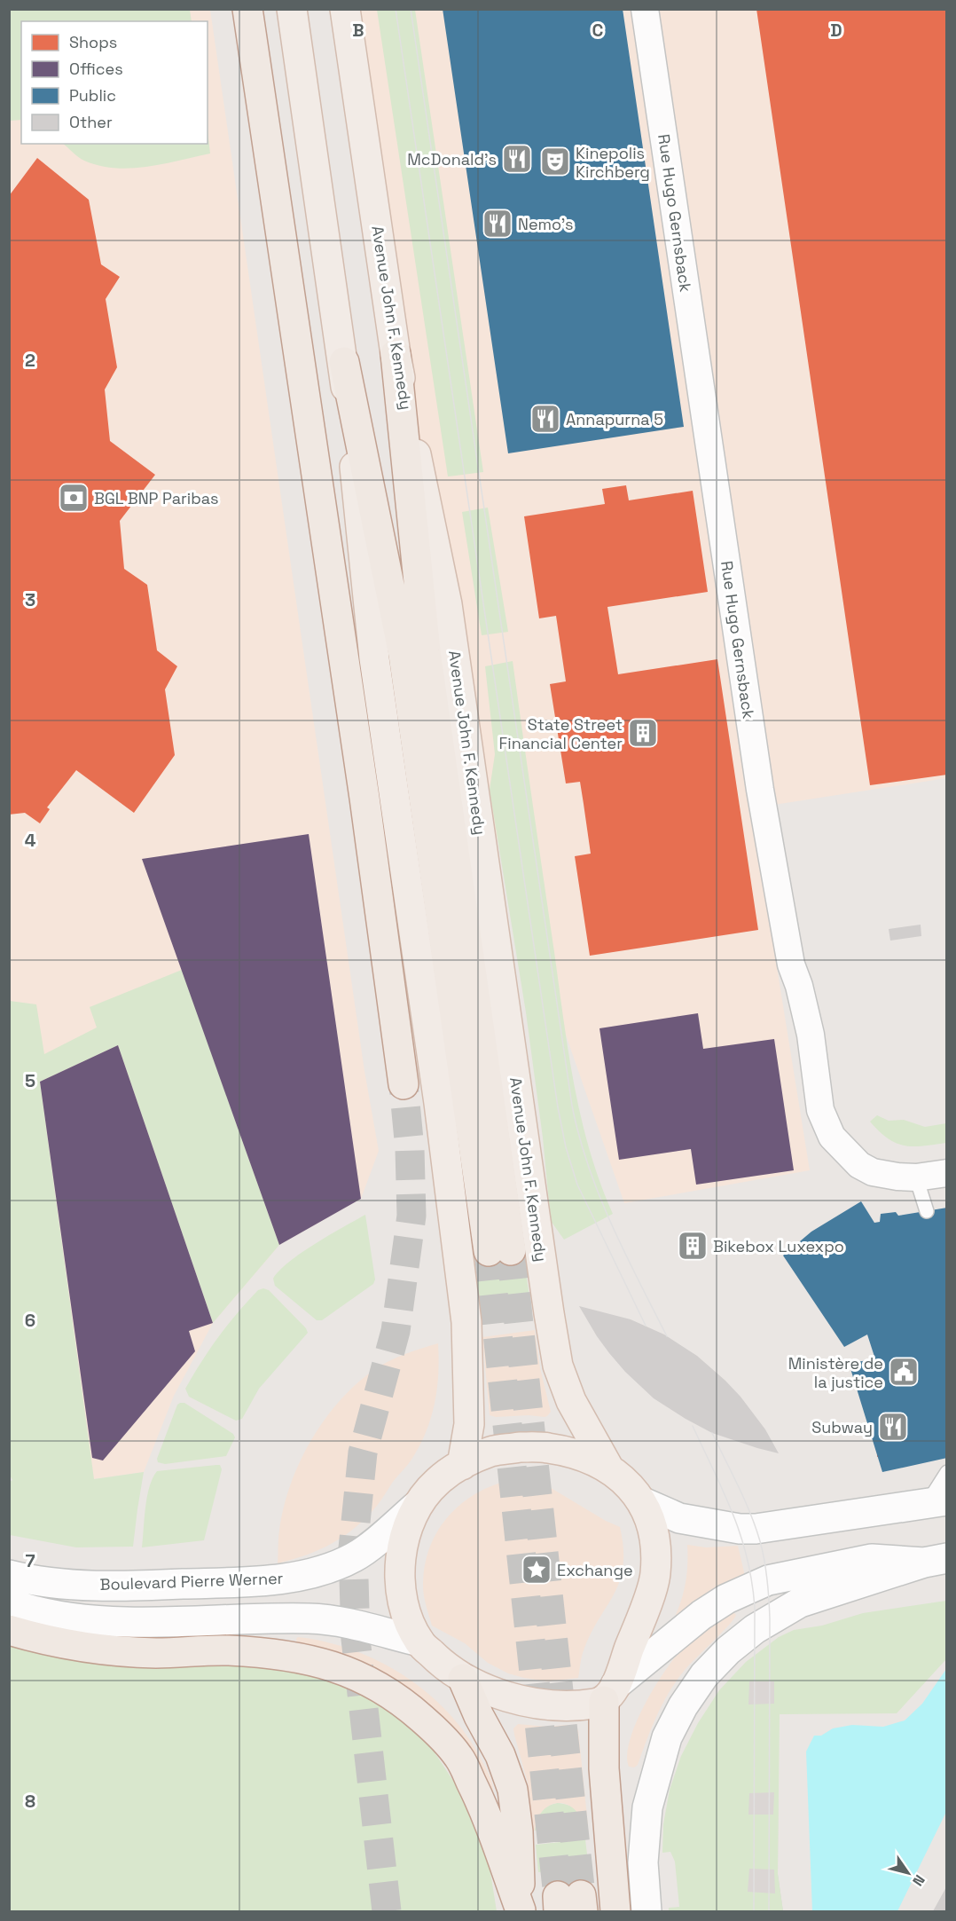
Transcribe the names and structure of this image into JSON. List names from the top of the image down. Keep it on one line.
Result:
{"streets":{"main road":["Avenue John F. Kennedy","Boulevard Pierre Werner"],"street":["Rue Hugo Gernsback"]},"places":{"restaurant":["McDonald's","Nemo's","Annapurna 5","Subway"],"theatre":["Kinepolis Kirchberg"],"bank":["BGL BNP Paribas"],"building":["State Street Financial Center","Bikebox Luxexpo"],"public building":["Ministère de la justice"],"place":["Exchange"]},"legend":["Shops","Offices","Public","Other"],"north":"bottom right","grid":{"columns":["B","C","D"],"rows":["2","3","4","5","6","7","8"]}}
